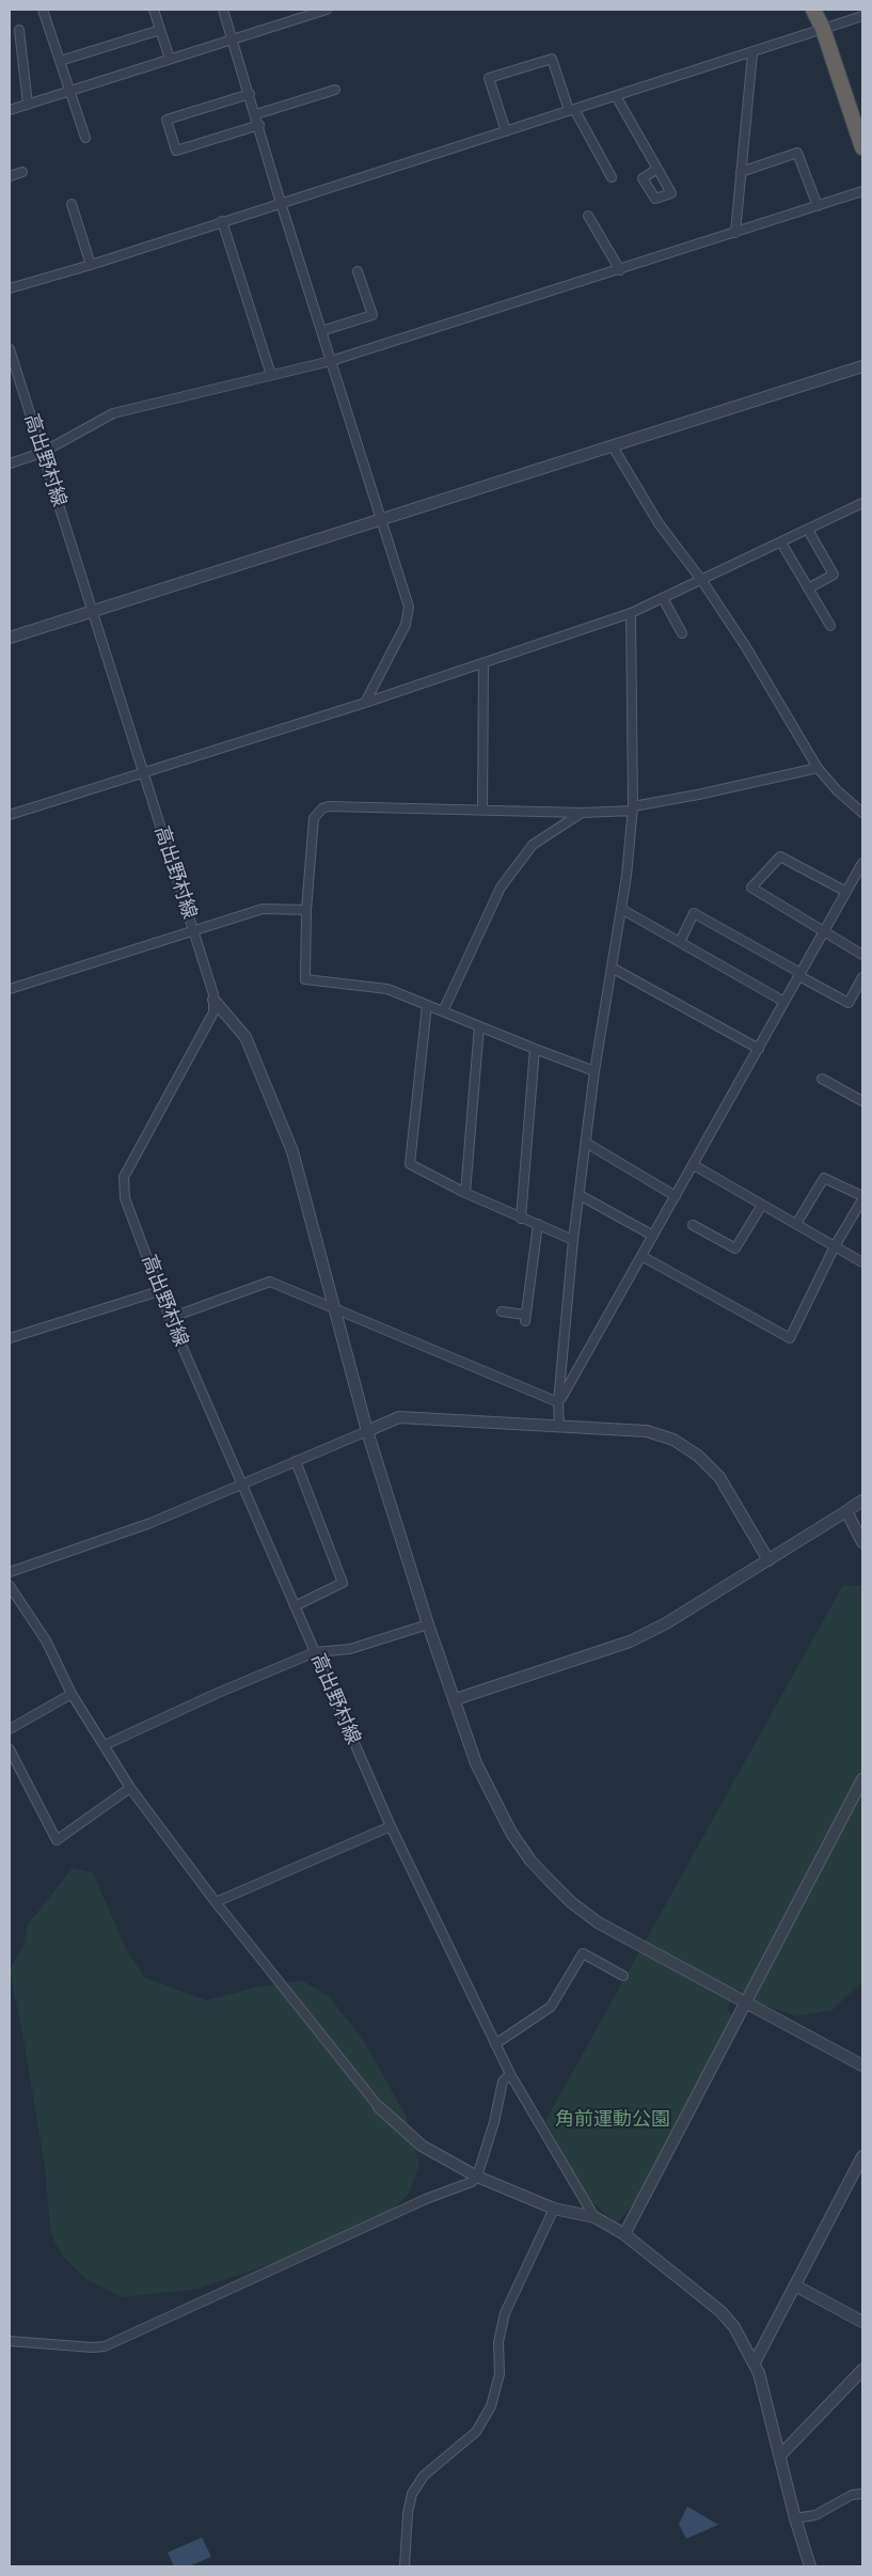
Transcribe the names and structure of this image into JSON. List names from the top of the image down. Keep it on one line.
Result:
{"streets":{"street":["高出野村線"]},"parks":["角前運動公園"]}
